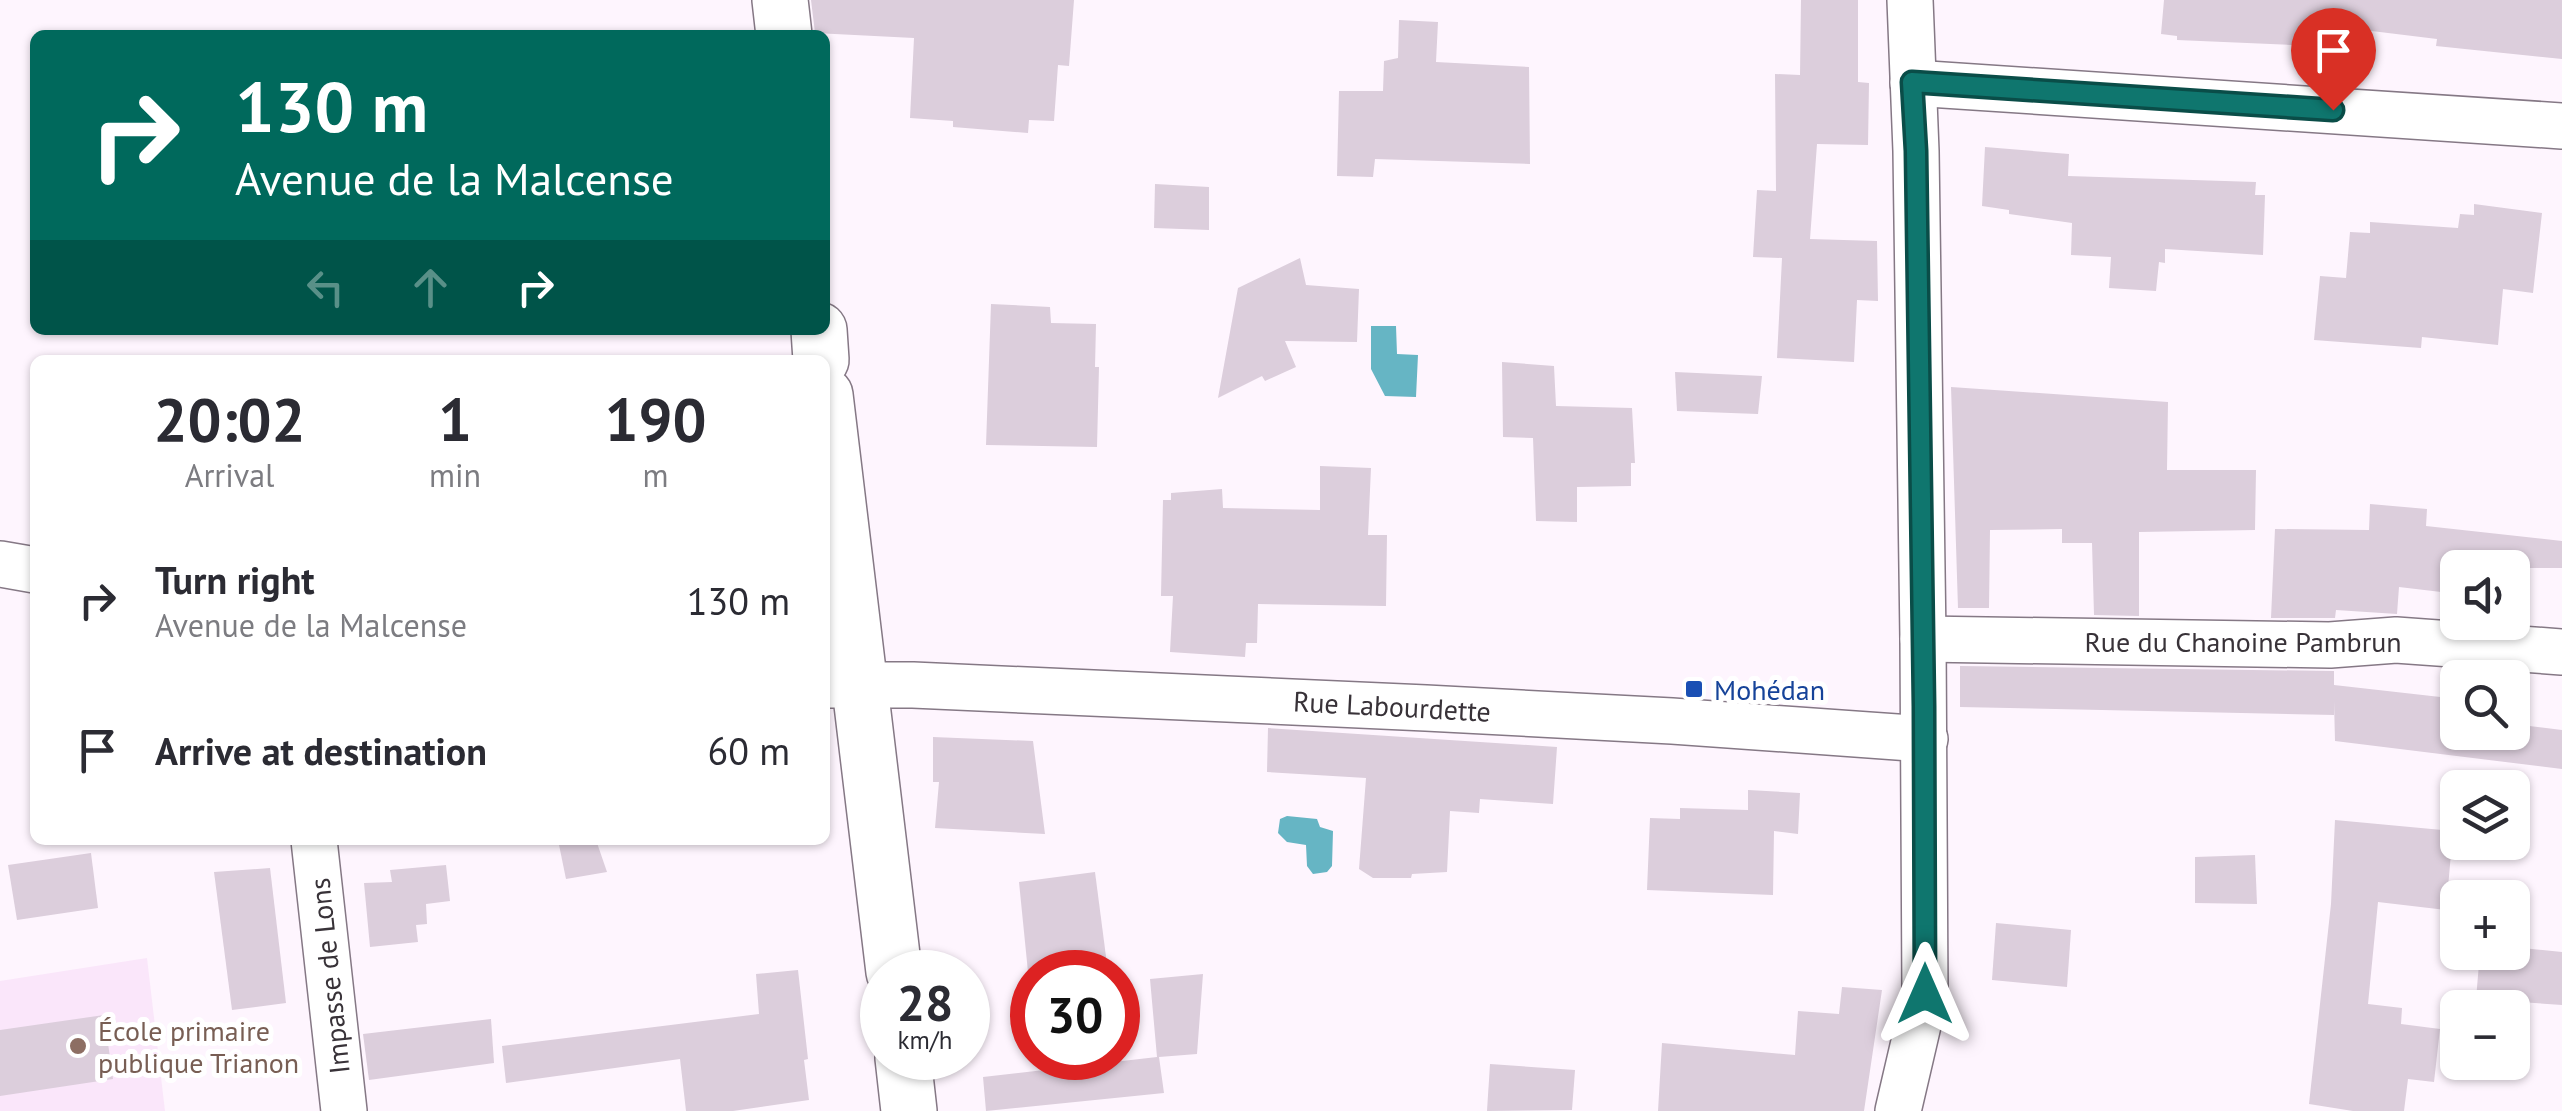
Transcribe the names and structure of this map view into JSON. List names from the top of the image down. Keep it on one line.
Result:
{"streets":{"street":["Rue du Chanoine Pambrun","Rue Labourdette","Impasse de Lons"]},"places":{"transit":["Mohédan"],"other":["École primaire publique Trianon"]},"page":{"turn":["130 m","Avenue de la Malcense"],"eta":["20:02","Arrival","1","min","190","m"],"list":[{"name":"Turn right","note":"Avenue de la Malcense","value":"130 m"},{"name":"Arrive at destination","value":"60 m"}],"map_buttons":["+","−"],"speed":"28 km/h","limit":"30"}}
